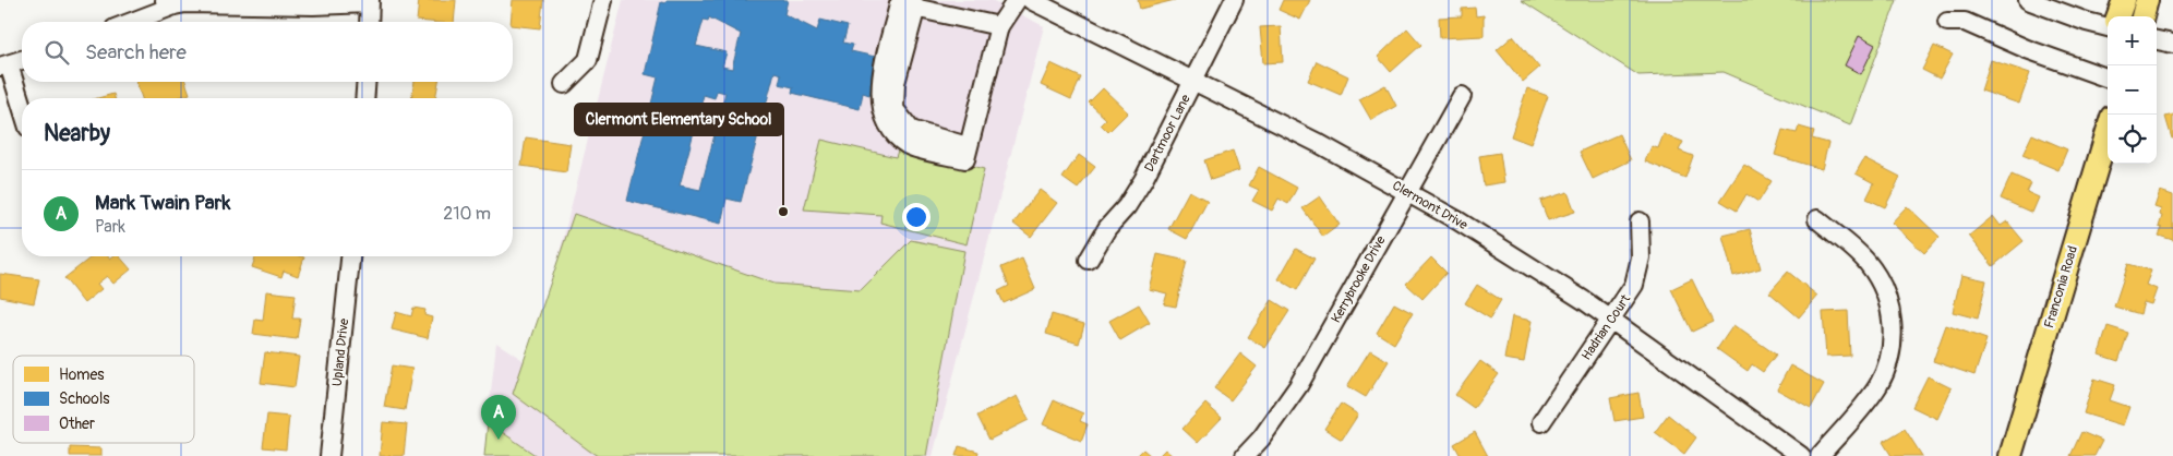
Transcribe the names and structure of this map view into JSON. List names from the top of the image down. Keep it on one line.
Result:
{"streets":{"main road":["Franconia Road"],"street":["Dartmoor Lane","Clermont Drive","Kerrybrooke Drive","Hadrian Court","Upland Drive"]},"crossings":[["Dartmoor Lane","Clermont Drive"],["Clermont Drive","Kerrybrooke Drive"],["Clermont Drive","Hadrian Court"]],"places":["Clermont Elementary School"],"legend":["Homes","Schools","Other"],"page":{"map_buttons":["+","−"],"search":"Search here","heading":"Nearby","list":[{"mark":"A","name":"Mark Twain Park","note":"Park","value":"210 m"}],"pins":"A"}}
